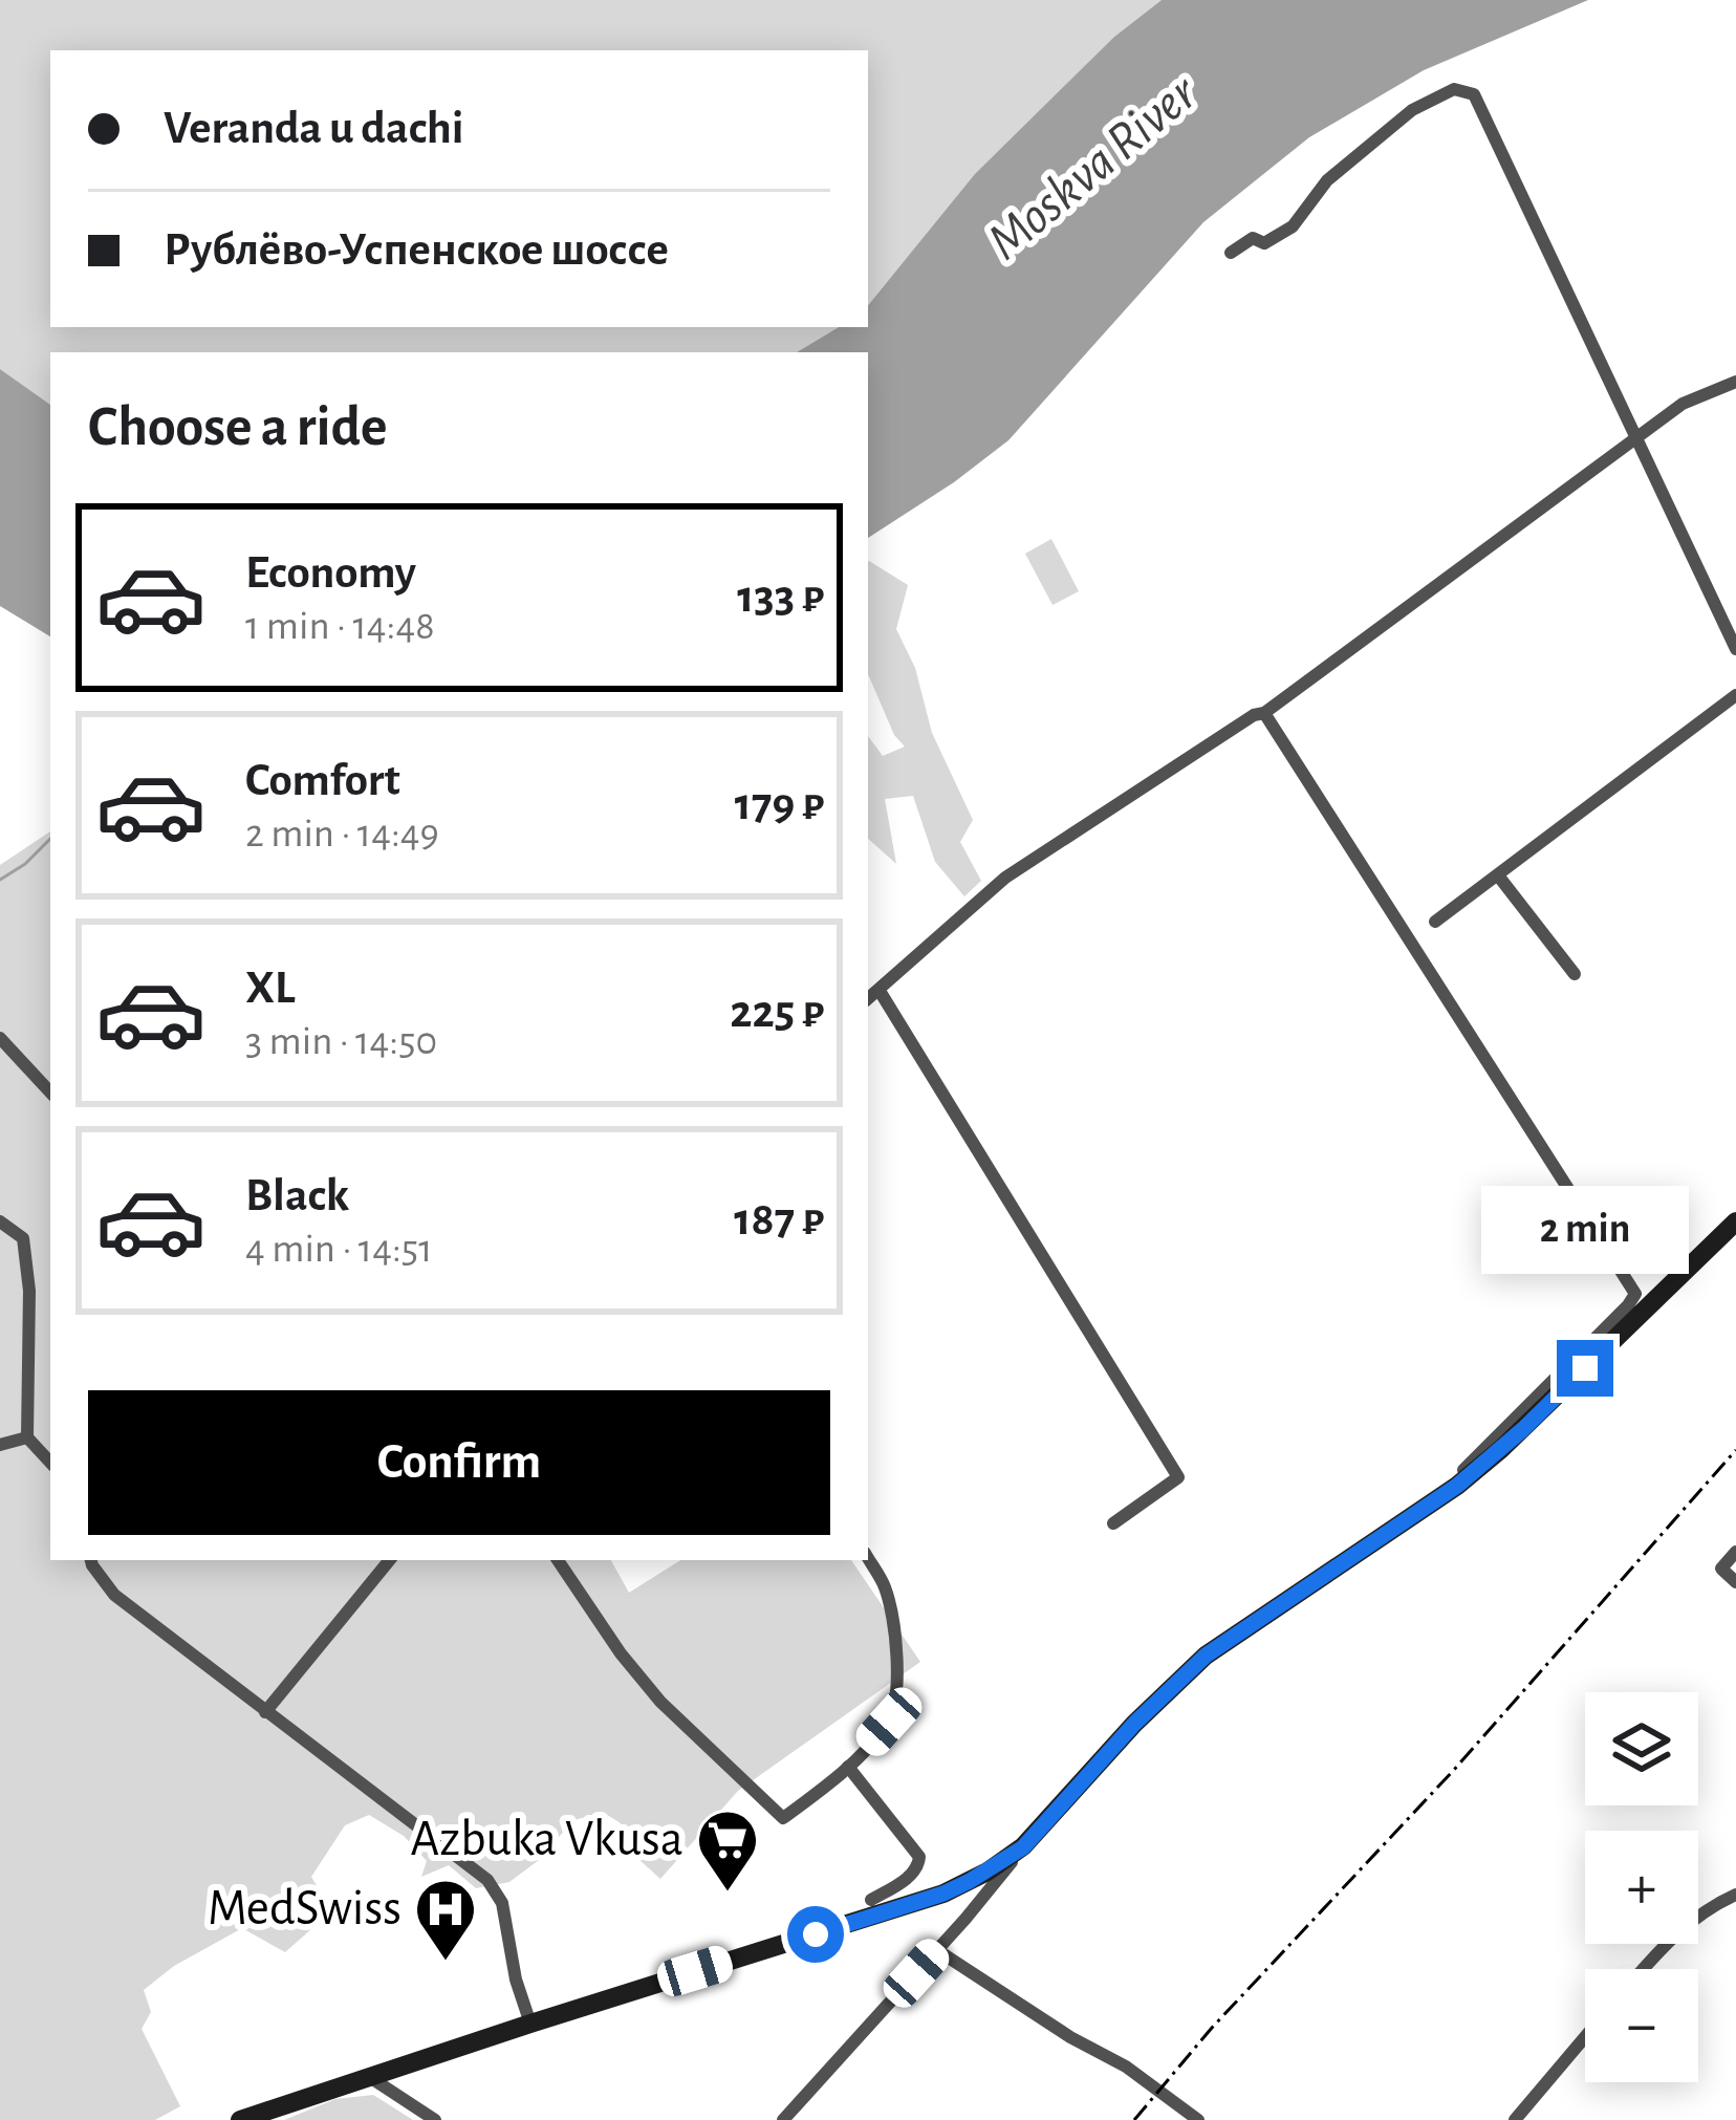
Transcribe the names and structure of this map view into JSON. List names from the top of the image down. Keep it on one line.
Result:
{"water":["Moskva River"],"places":{"supermarket":["Azbuka Vkusa"],"hospital":["MedSwiss"]},"page":{"banner":["Veranda u dachi","Рублёво-Успенское шоссе"],"heading":"Choose a ride","list":[{"name":"Economy","note":"1 min · 14:48","value":"133 ₽"},{"name":"Comfort","note":"2 min · 14:49","value":"179 ₽"},{"name":"XL","note":"3 min · 14:50","value":"225 ₽"},{"name":"Black","note":"4 min · 14:51","value":"187 ₽"}],"bubble":"2 min","buttons":"Confirm","map_buttons":["+","−"]}}
